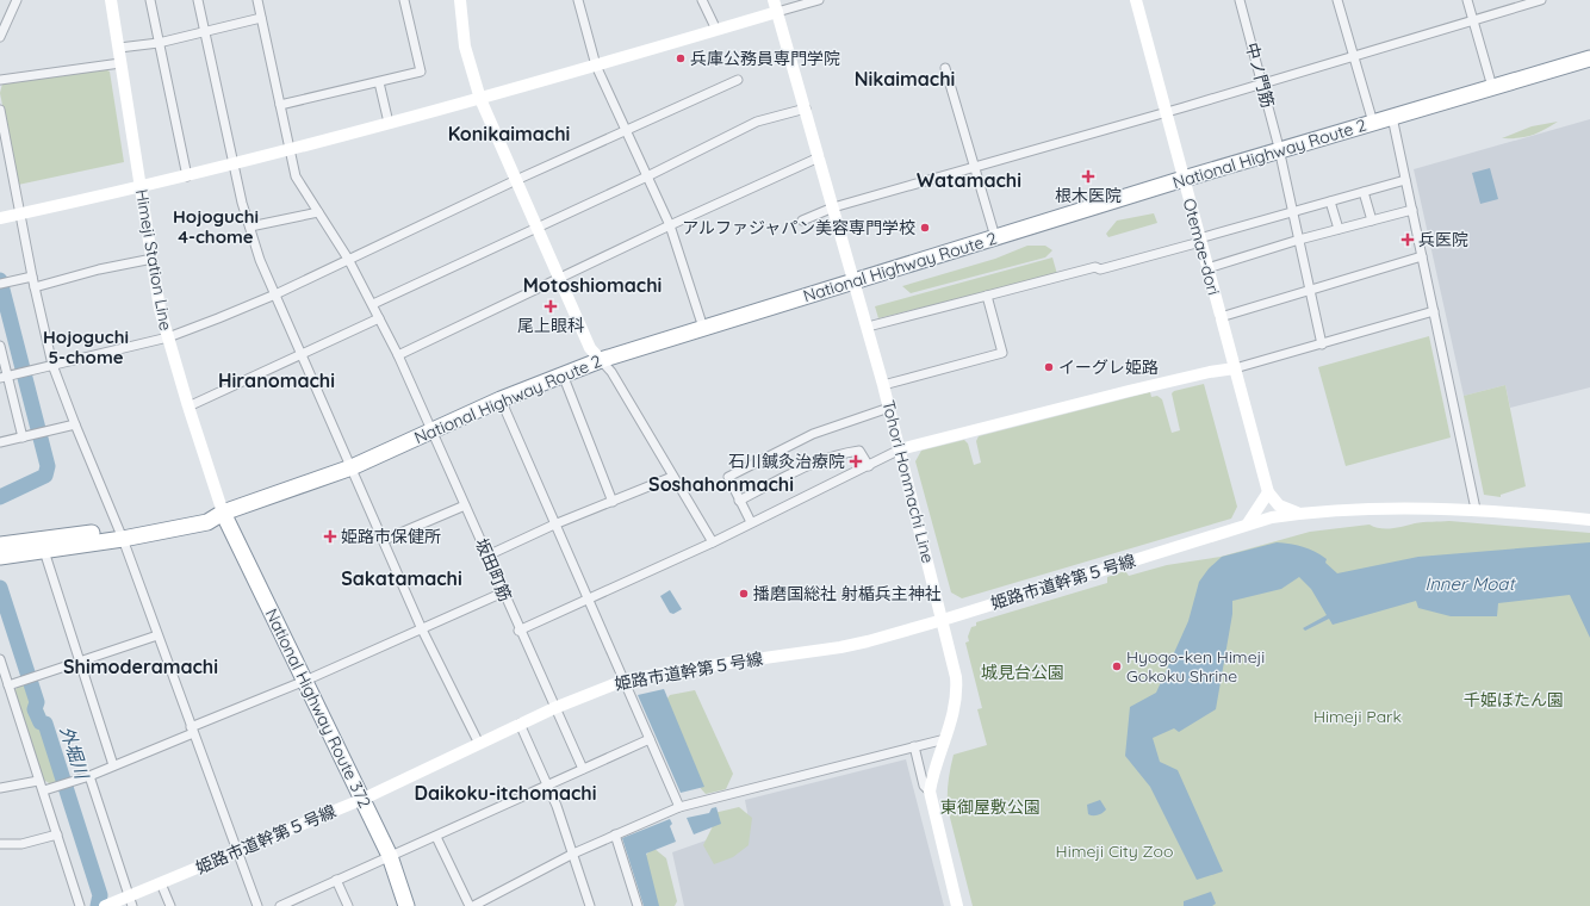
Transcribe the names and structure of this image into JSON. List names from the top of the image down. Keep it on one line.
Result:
{"streets":{"highway":["National Highway Route 2","National Highway Route 372"],"street":["中ノ門筋","Otemae-dori","Himeji Station Line","Tohori Honmachi Line","坂田町筋","姫路市道幹第５号線"]},"crossings":[["中ノ門筋","National Highway Route 2"],["National Highway Route 2","Otemae-dori"],["National Highway Route 2","Himeji Station Line"],["National Highway Route 2","Tohori Honmachi Line"],["National Highway Route 2","坂田町筋"],["National Highway Route 2","National Highway Route 372"],["Himeji Station Line","National Highway Route 372"],["Tohori Honmachi Line","姫路市道幹第５号線"],["坂田町筋","姫路市道幹第５号線"],["姫路市道幹第５号線","National Highway Route 372"]],"districts":["Nikaimachi","Konikaimachi","Watamachi","Hojoguchi 4-chome","Motoshiomachi","Hojoguchi 5-chome","Hiranomachi","Soshahonmachi","Sakatamachi","Shimoderamachi","Daikoku-itchomachi"],"water":["Inner Moat","外堀川"],"parks":["城見台公園","千姫ぼたん園","Himeji Park","東御屋敷公園","Himeji City Zoo"],"places":{"other":["兵庫公務員専門学院","アルファジャパン美容専門学校","イーグレ姫路","播磨国総社 射楯兵主神社","Hyogo-ken Himeji Gokoku Shrine"],"health":["根木医院","兵医院","尾上眼科","石川鍼灸治療院","姫路市保健所"]}}
